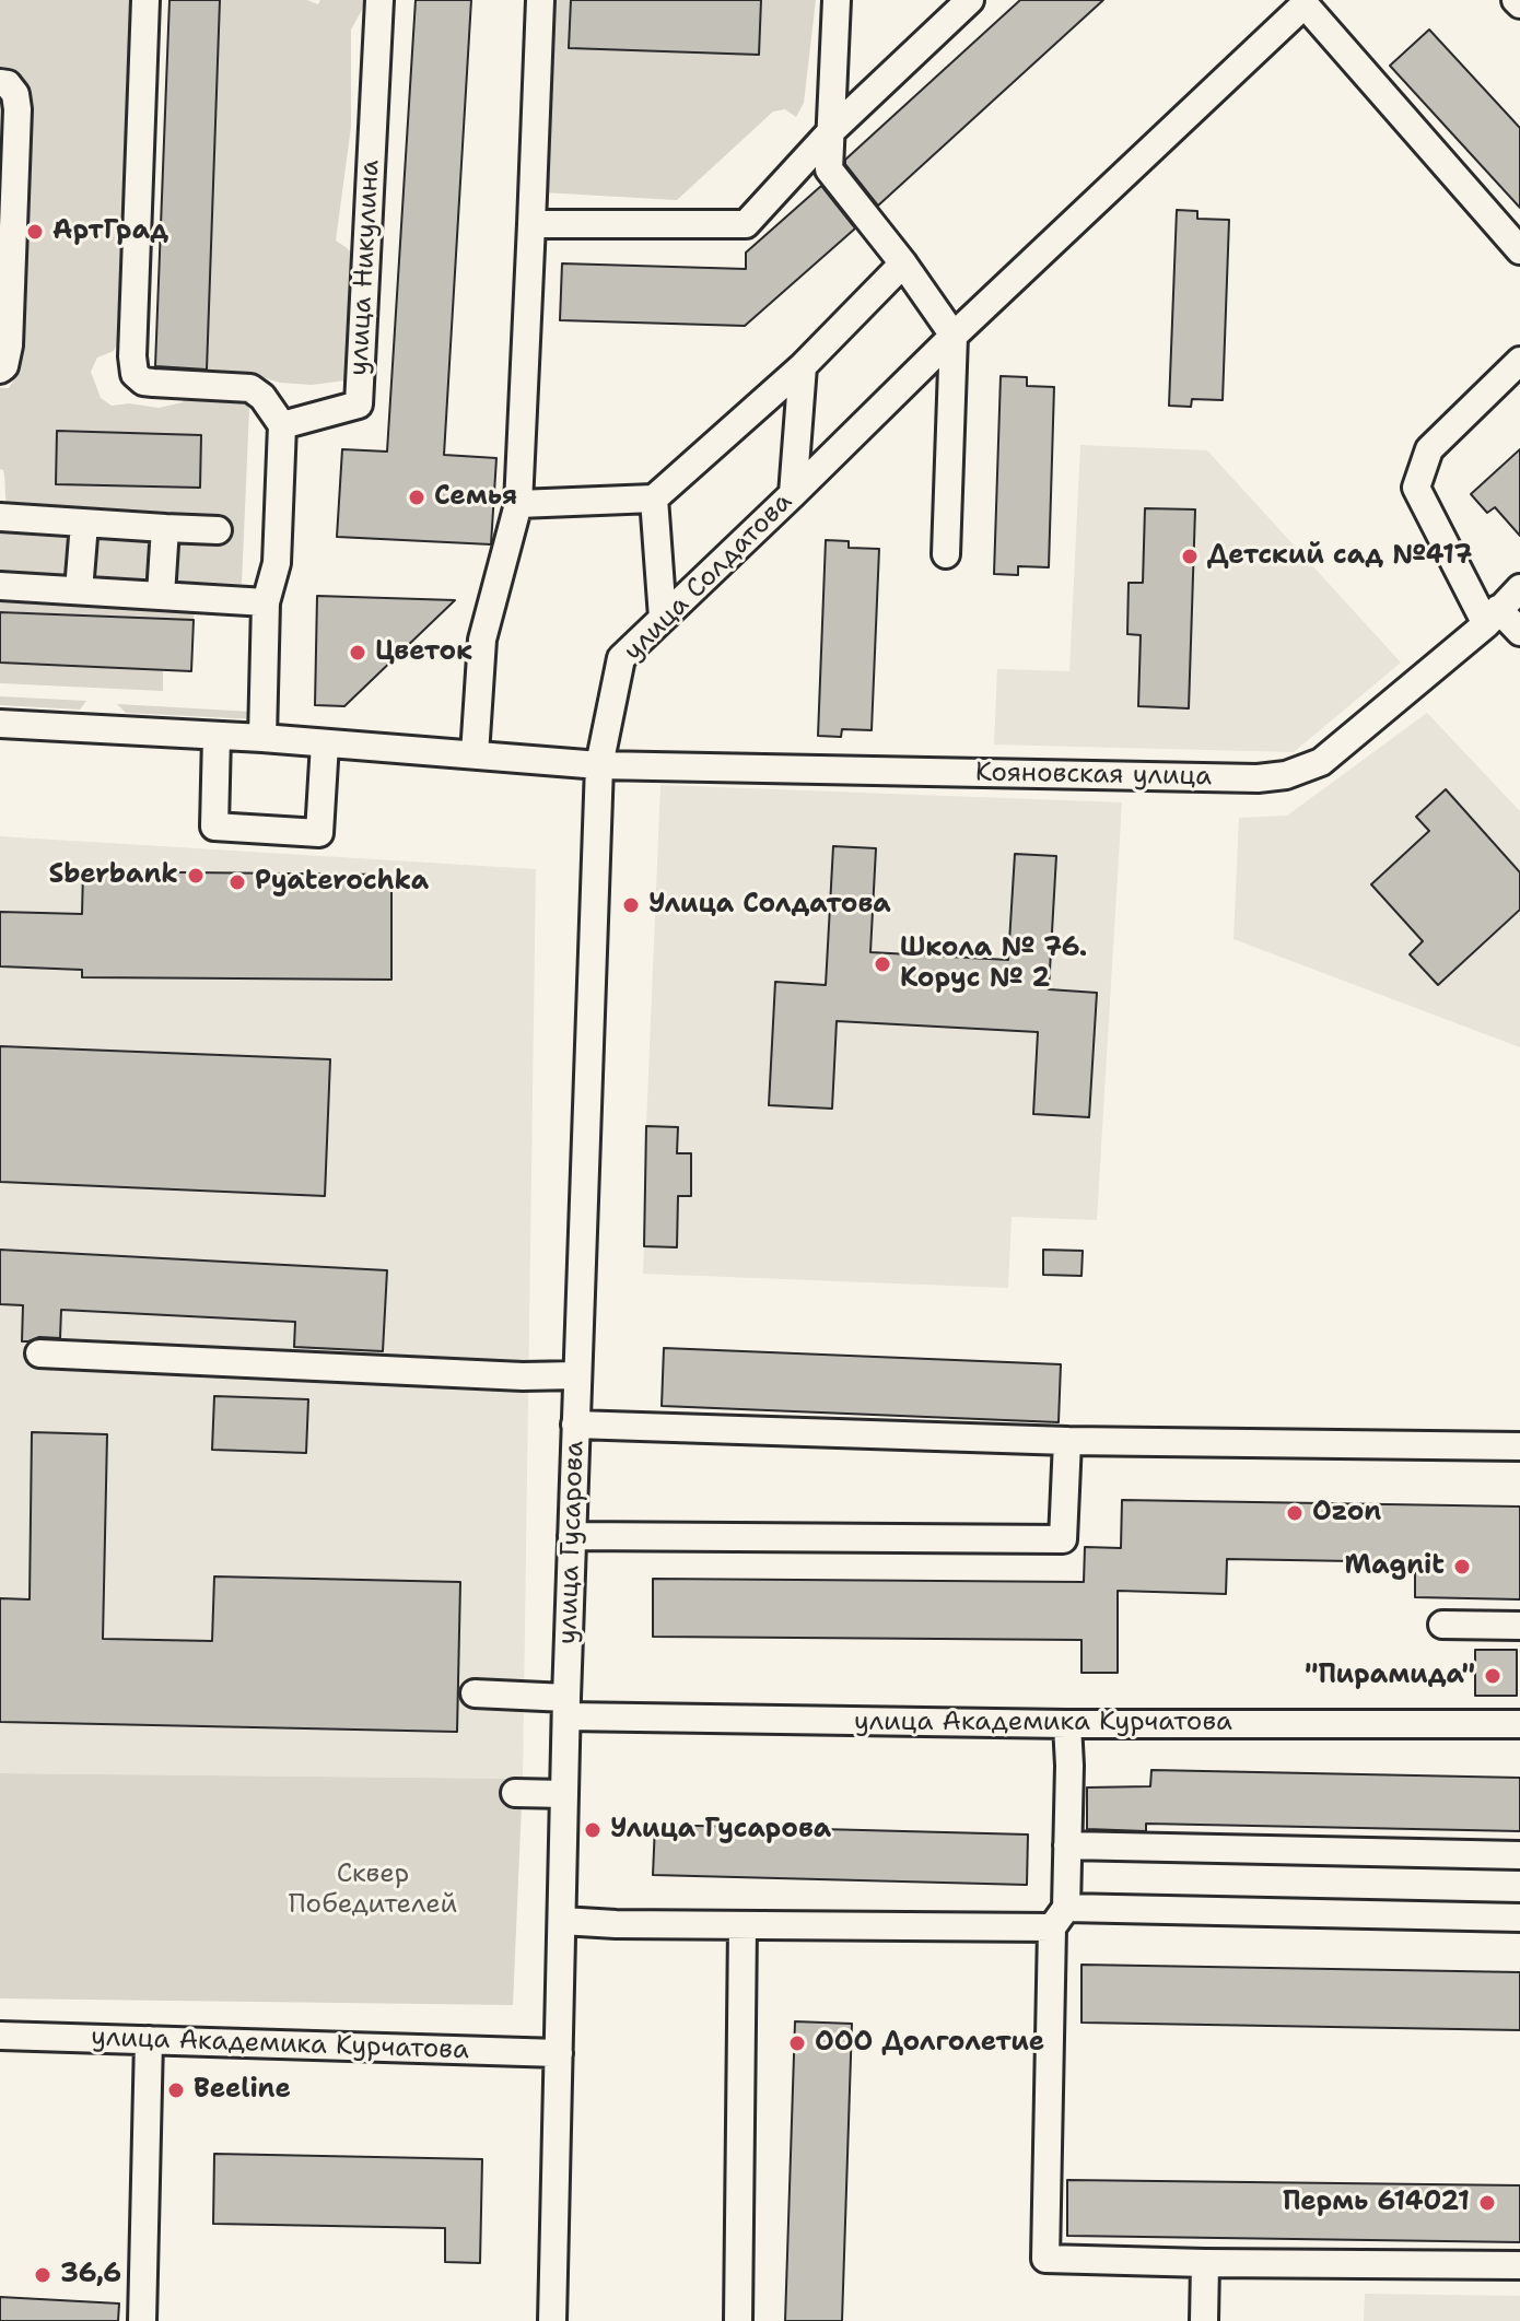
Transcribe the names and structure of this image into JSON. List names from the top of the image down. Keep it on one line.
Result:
{"streets":{"street":["улица Никулина","улица Солдатова","Кояновская улица","улица Гусарова","улица Академика Курчатова"]},"crossings":[["улица Солдатова","Кояновская улица"],["улица Солдатова","улица Гусарова"],["Кояновская улица","улица Гусарова"],["улица Гусарова","улица Академика Курчатова"]],"parks":["Сквер Победителей"],"places":["АртГрад","Семья","Детский сад №417","Цветок","Sberbank","Pyaterochka","Улица Солдатова","Школа № 76. Корус № 2","Ozon","Magnit","\"Пирамида\"","Улица Гусарова","ООО Долголетие","Beeline","Пермь 614021","36,6"]}
